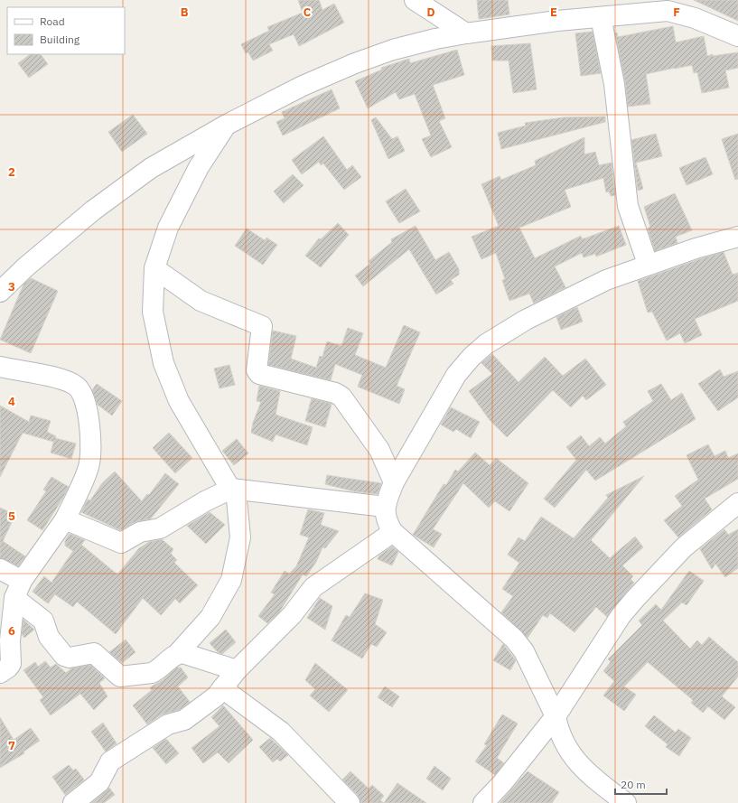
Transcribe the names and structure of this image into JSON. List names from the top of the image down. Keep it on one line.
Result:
{"legend":["Road","Building"],"scale_bar":"20 m","grid":{"columns":["B","C","D","E","F"],"rows":["2","3","4","5","6","7"]}}
